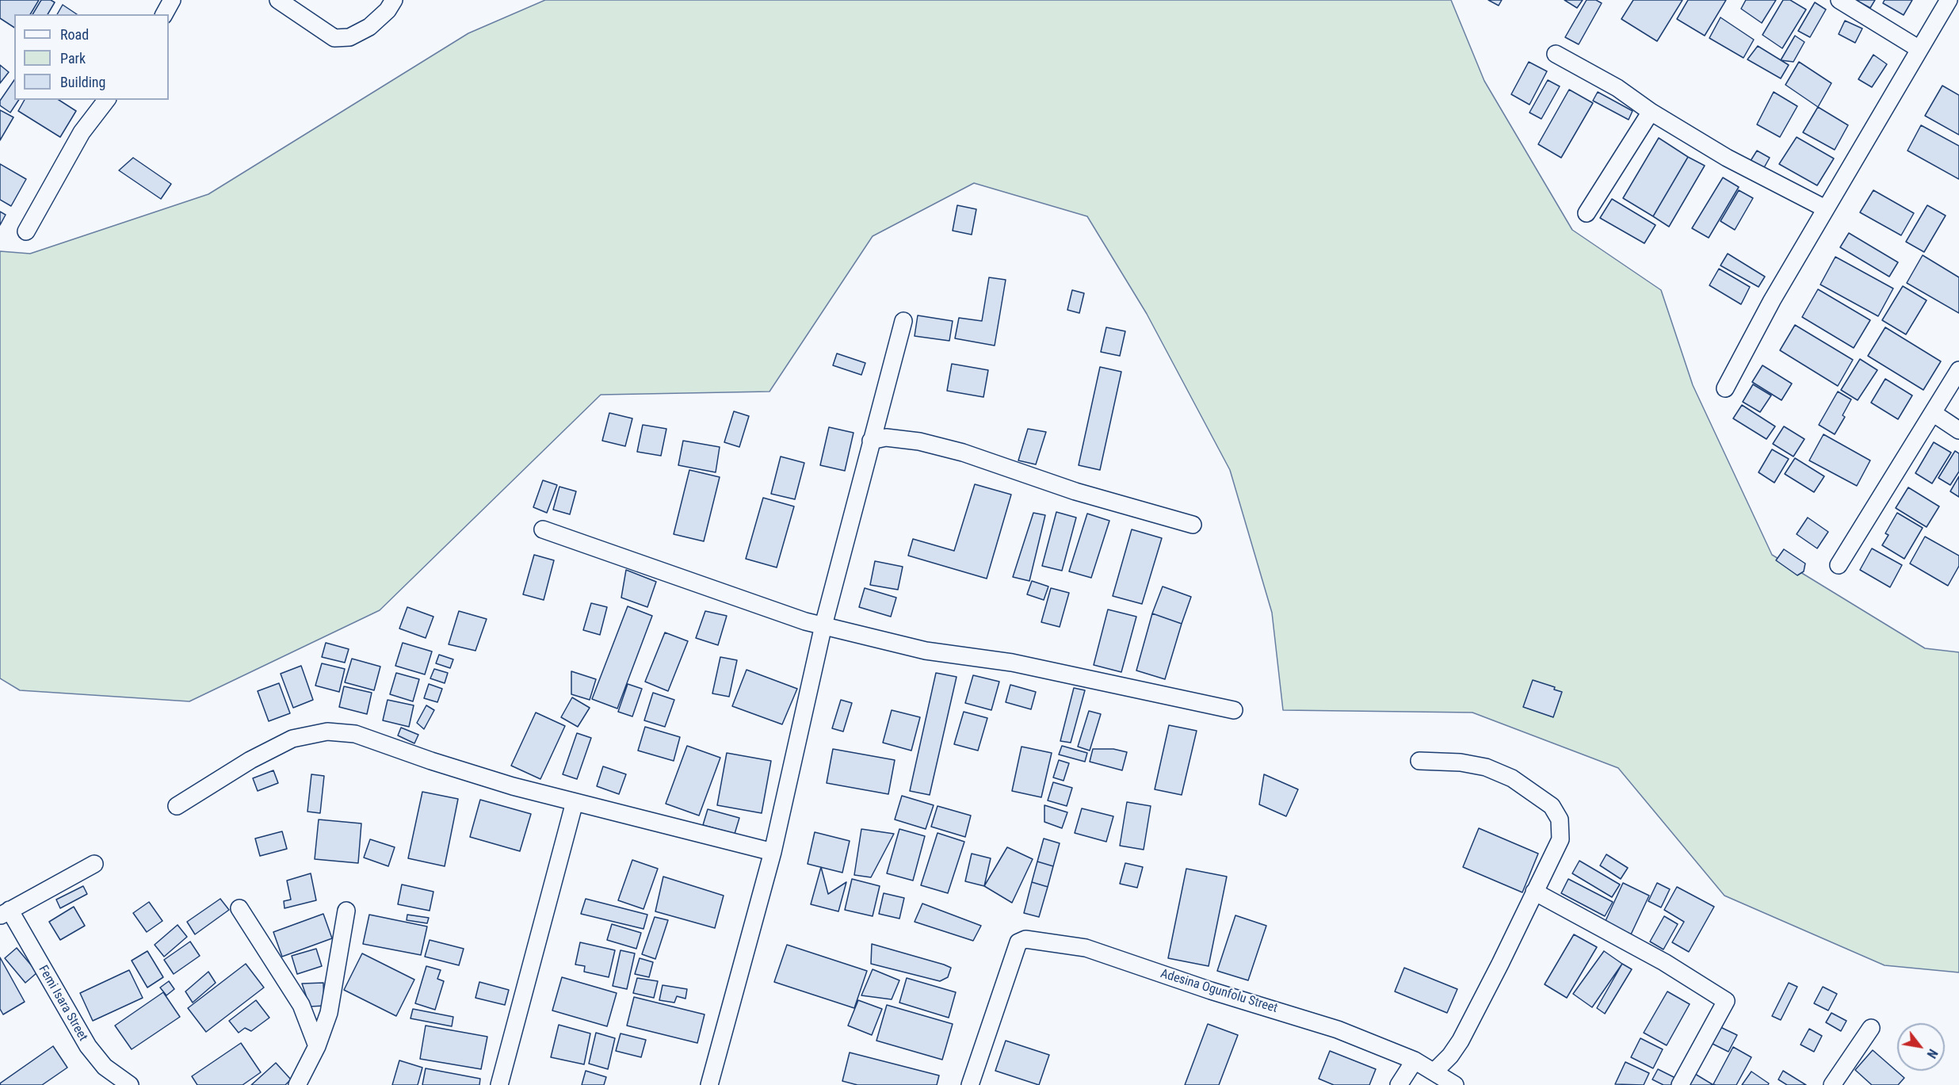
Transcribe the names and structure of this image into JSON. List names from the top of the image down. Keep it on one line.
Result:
{"streets":{"street":["Adesina Ogunfolu Street","Femi Isara Street"]},"legend":["Road","Park","Building"],"north":"bottom right"}
